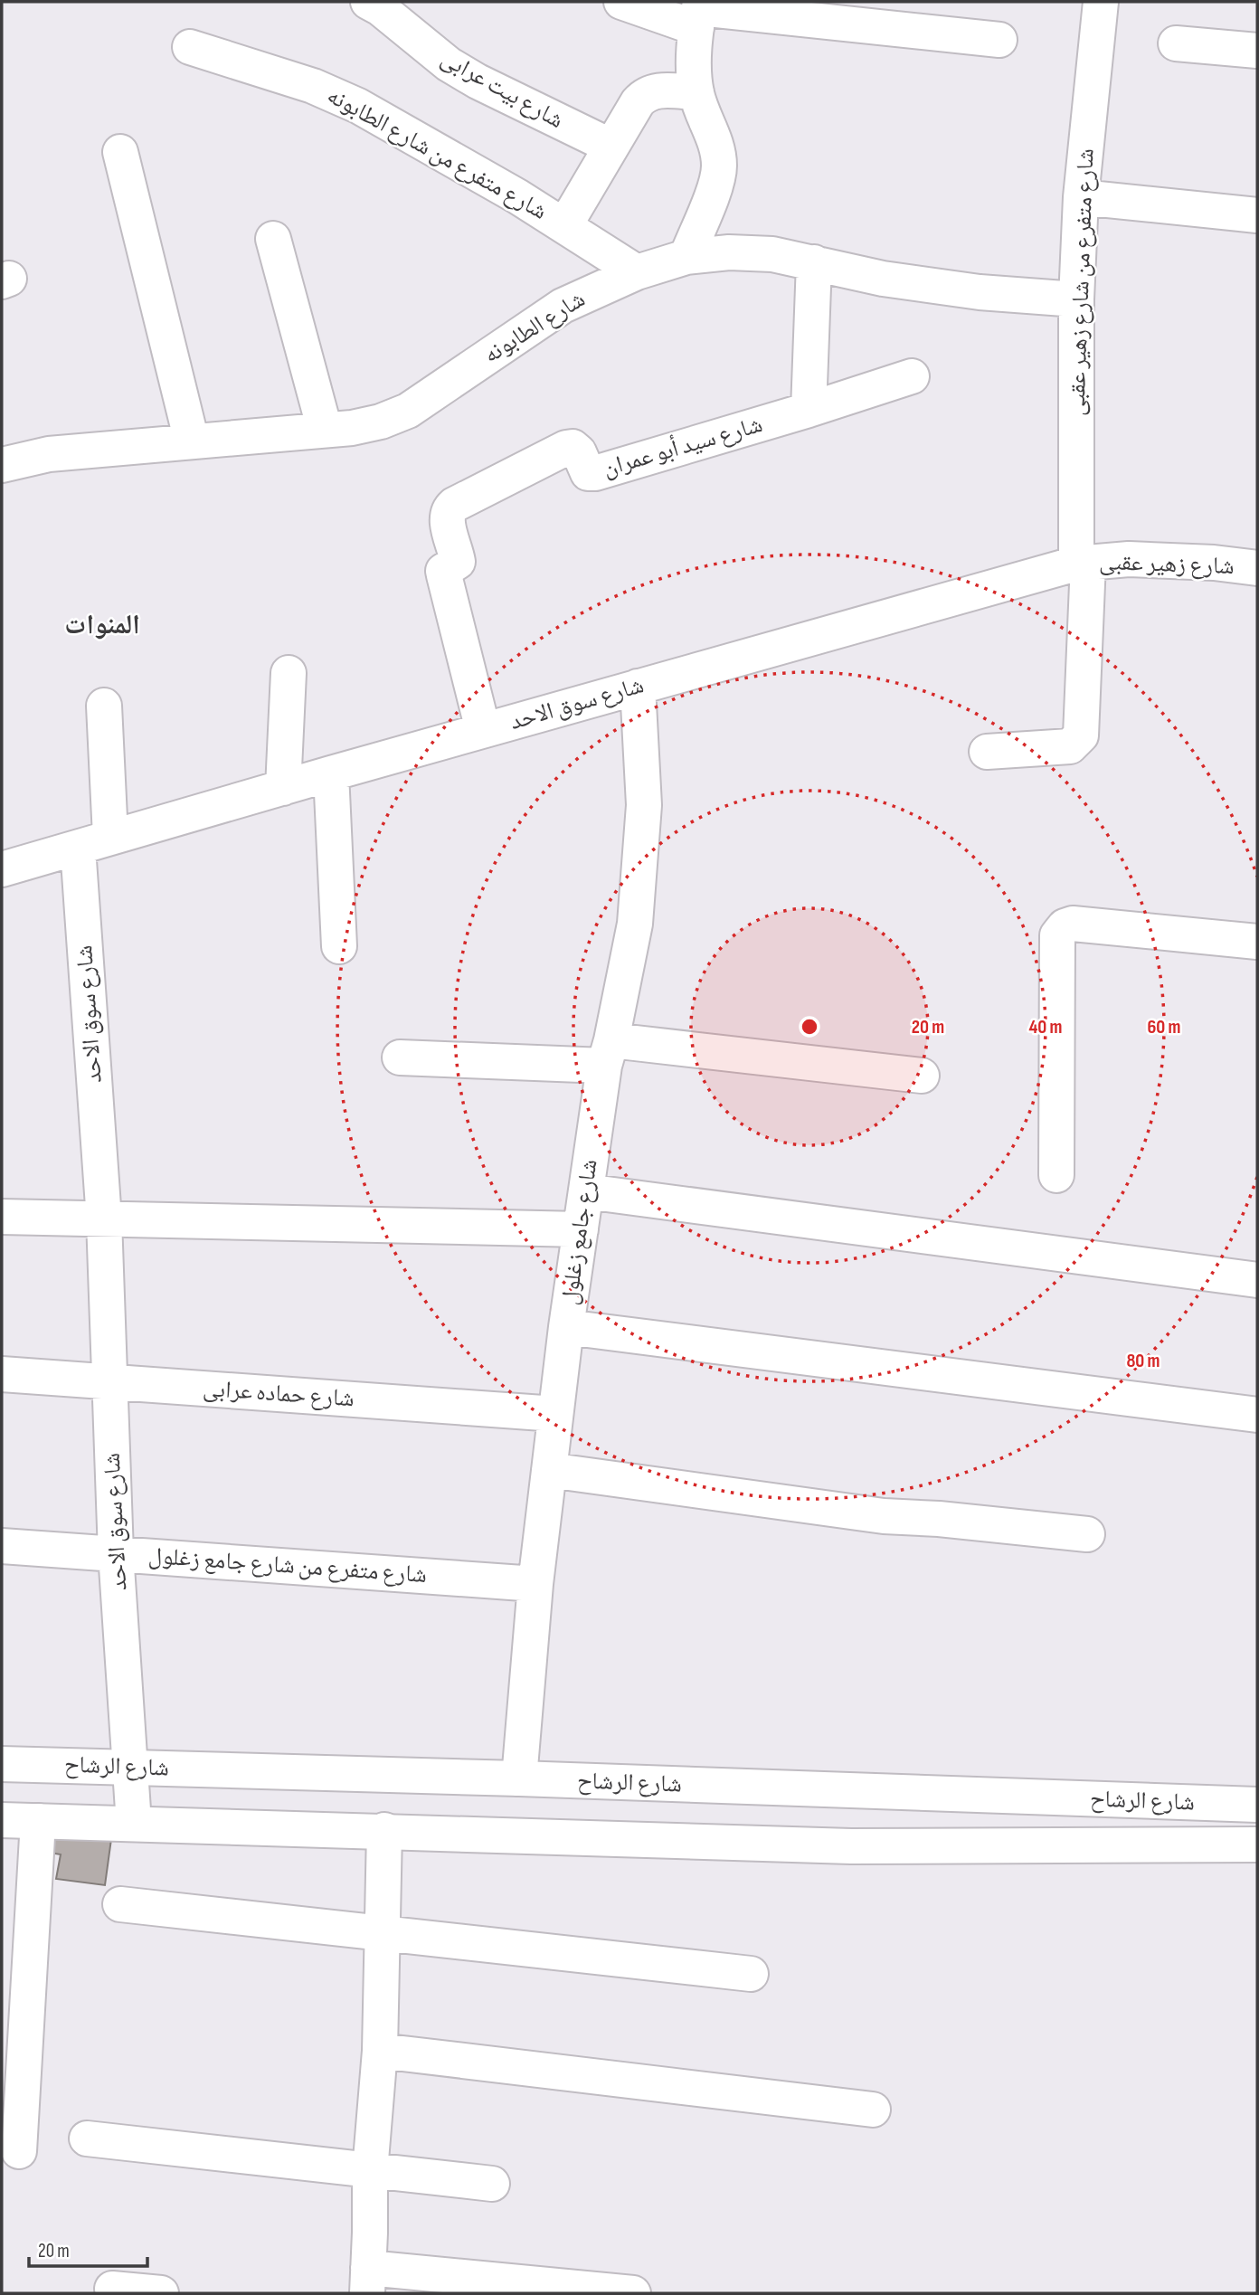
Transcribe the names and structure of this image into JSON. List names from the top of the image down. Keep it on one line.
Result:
{"streets":{"street":["شارع بيت عرابى","شارع متفرع من شارع الطابونه","شارع متفرع من شارع زهير عقبى","شارع الطابونه","شارع سيد أبو عمران","شارع زهير عقبى","شارع سوق الاحد","شارع جامع زغلول","شارع حماده عرابى","شارع متفرع من شارع جامع زغلول","شارع الرشاح"]},"crossings":[["شارع متفرع من شارع الطابونه","شارع الطابونه"],["شارع متفرع من شارع زهير عقبى","شارع الطابونه"],["شارع متفرع من شارع زهير عقبى","شارع زهير عقبى"],["شارع متفرع من شارع زهير عقبى","شارع سوق الاحد"],["شارع سيد أبو عمران","شارع سوق الاحد"],["شارع زهير عقبى","شارع سوق الاحد"],["شارع سوق الاحد","شارع جامع زغلول"],["شارع سوق الاحد","شارع حماده عرابى"],["شارع سوق الاحد","شارع متفرع من شارع جامع زغلول"],["شارع سوق الاحد","شارع الرشاح"],["شارع جامع زغلول","شارع حماده عرابى"],["شارع جامع زغلول","شارع متفرع من شارع جامع زغلول"],["شارع جامع زغلول","شارع الرشاح"]],"districts":["المنوات"],"scale_bar":"20 m","rings":["20 m","40 m","60 m","80 m"]}
